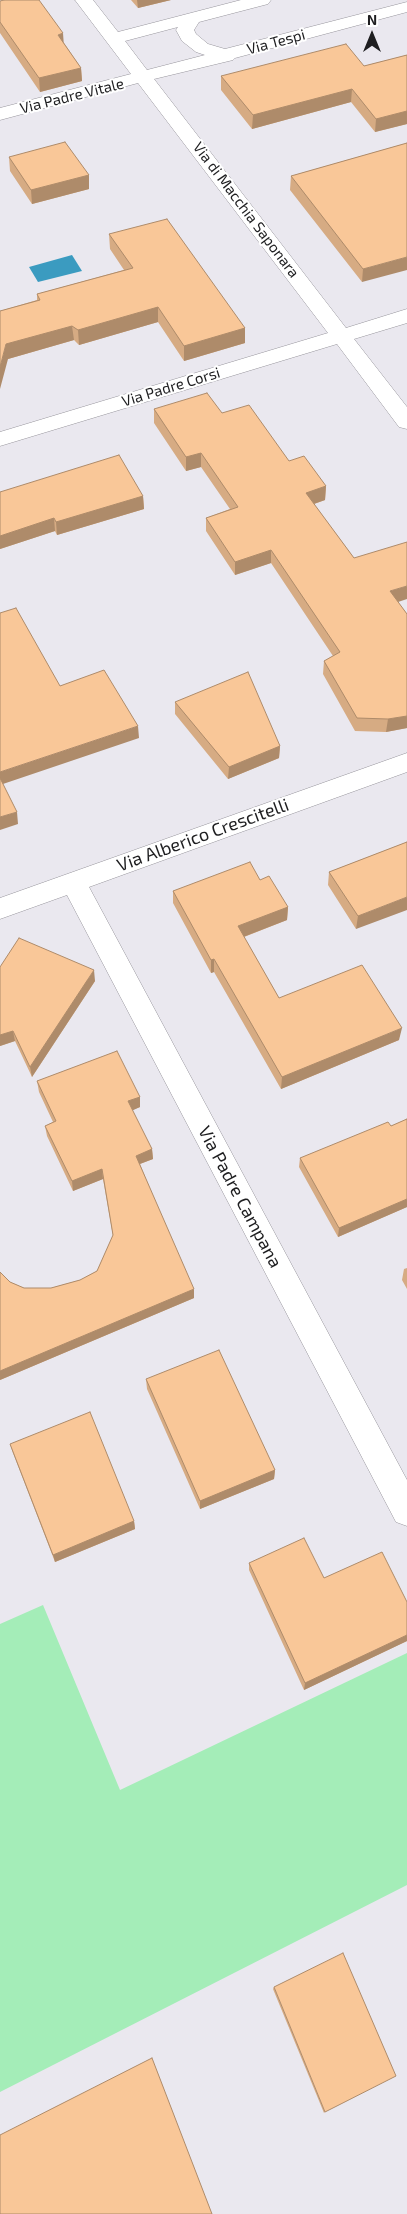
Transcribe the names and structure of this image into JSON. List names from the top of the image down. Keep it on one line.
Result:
{"streets":{"street":["Via Tespi","Via Padre Vitale","Via di Macchia Saponara","Via Padre Corsi","Via Alberico Crescitelli","Via Padre Campana"]},"crossings":[["Via Tespi","Via Padre Vitale"],["Via Tespi","Via di Macchia Saponara"],["Via Padre Vitale","Via di Macchia Saponara"],["Via di Macchia Saponara","Via Padre Corsi"],["Via Alberico Crescitelli","Via Padre Campana"]],"north":"top"}
